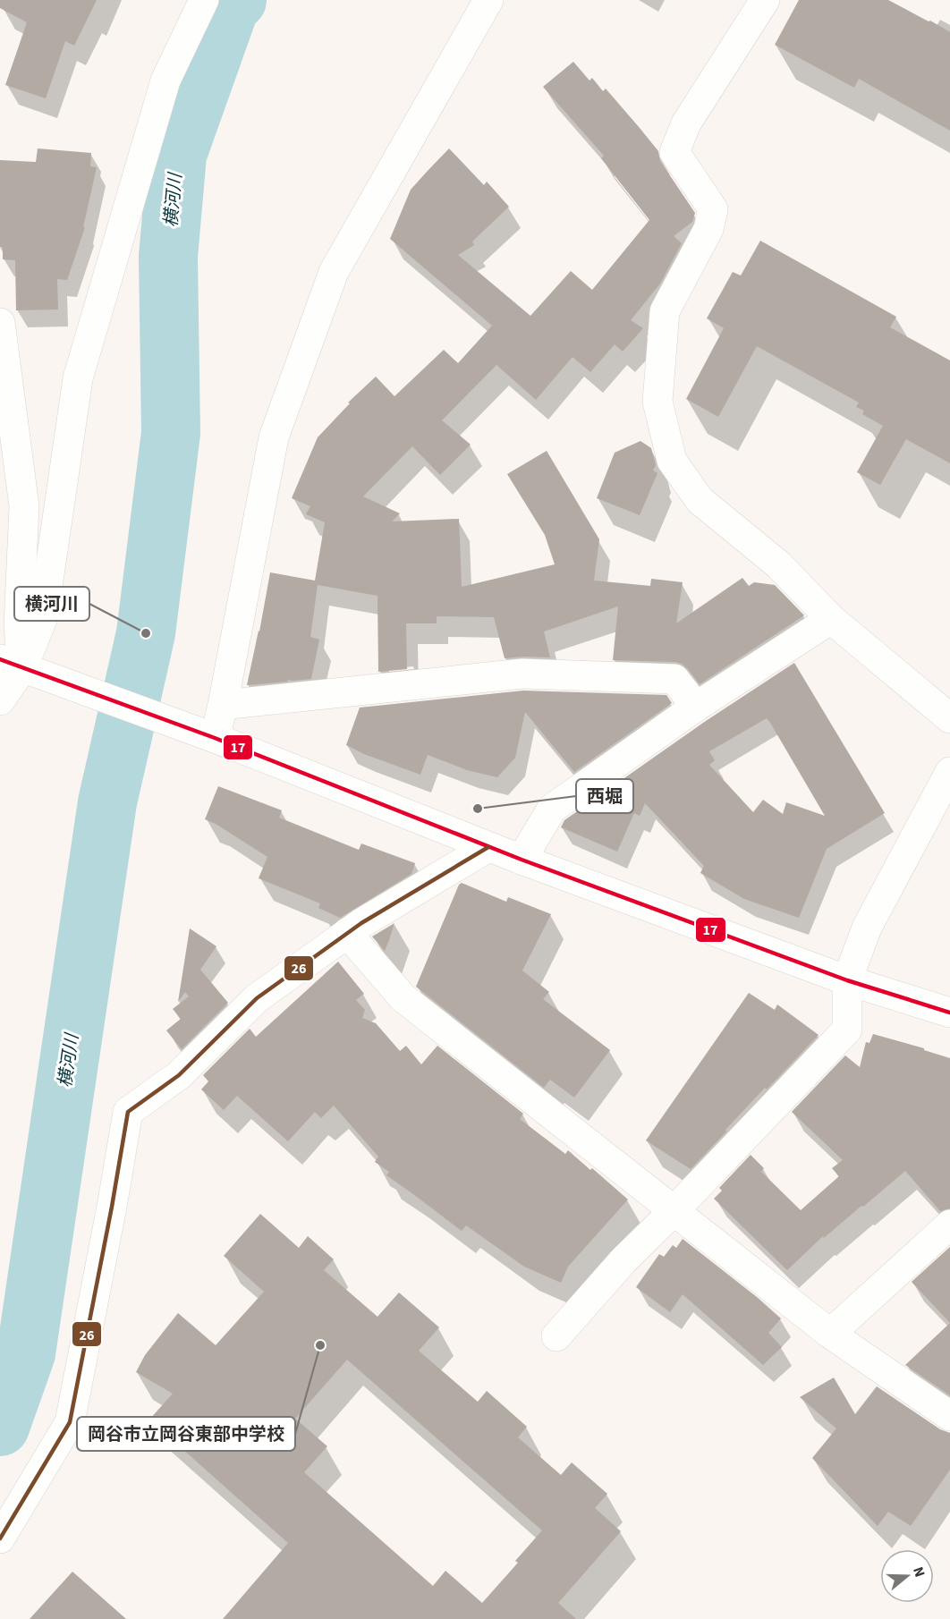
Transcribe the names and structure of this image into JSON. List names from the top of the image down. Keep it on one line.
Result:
{"water":["横河川"],"places":["横河川","西堀","岡谷市立岡谷東部中学校"],"lines":["transit line 17","transit line 26"],"north":"right"}
